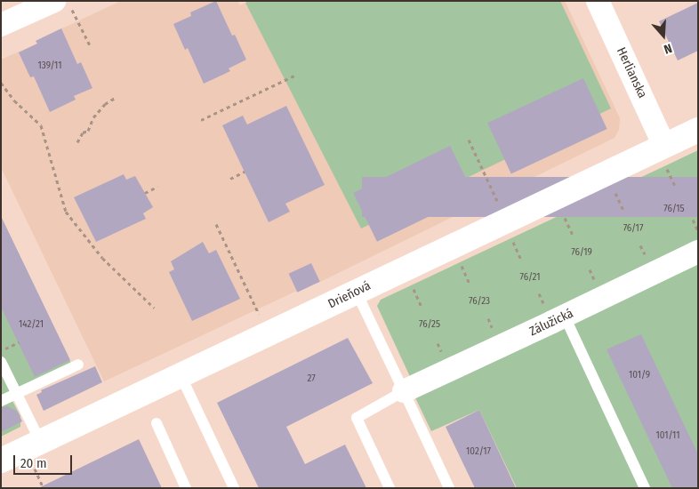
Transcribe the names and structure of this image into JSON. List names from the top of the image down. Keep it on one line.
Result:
{"streets":{"street":["Herlianska","Drieňová","Zálužická"]},"crossings":[["Herlianska","Drieňová"]],"house_numbers":["139/11","76/15","76/17","76/19","76/21","76/23","142/21","76/25","101/9","27","101/11","102/17"],"scale_bar":"20 m","north":"bottom"}
